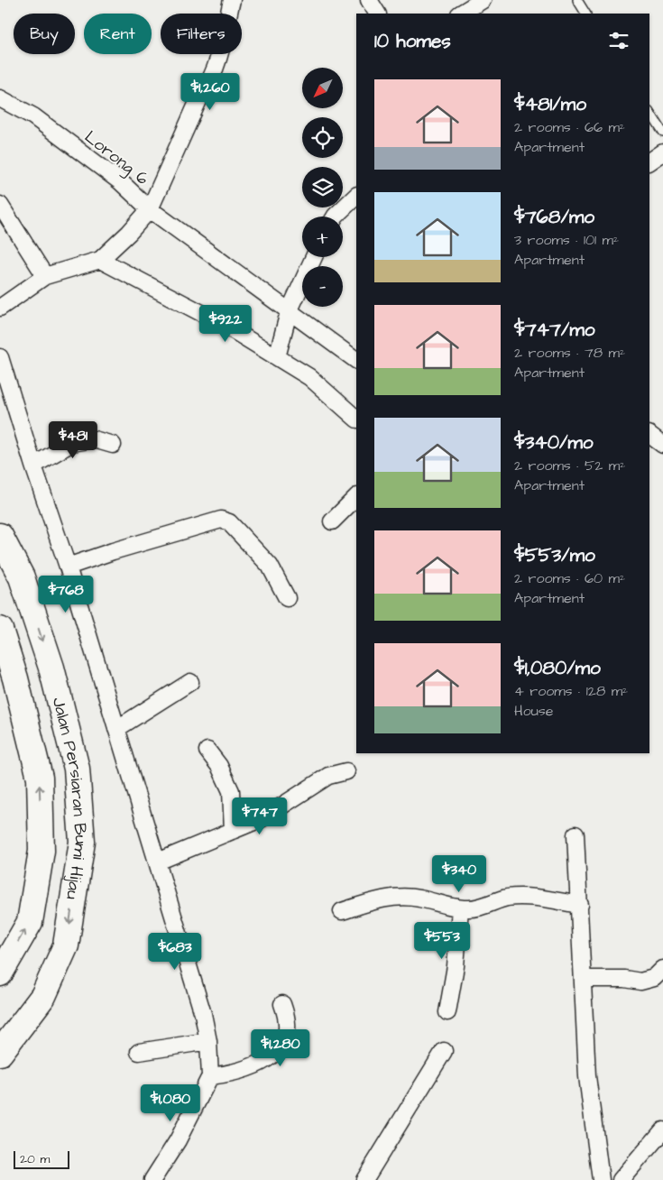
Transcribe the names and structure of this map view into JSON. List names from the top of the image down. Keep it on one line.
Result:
{"streets":{"main road":["Jalan Persiaran Bumi Hijau"],"street":["Lorong 6"]},"scale_bar":"20 m","north":"bottom left","page":{"chip":["Buy","Rent","Filters"],"heading":"10 homes","map_buttons":["+","−"],"list":[{"name":"$481/mo","note":"2 rooms · 66 m² · Apartment"},{"name":"$768/mo","note":"3 rooms · 101 m² · Apartment"},{"name":"$747/mo","note":"2 rooms · 78 m² · Apartment"},{"name":"$340/mo","note":"2 rooms · 52 m² · Apartment"},{"name":"$553/mo","note":"2 rooms · 60 m² · Apartment"},{"name":"$1,080/mo","note":"4 rooms · 128 m² · House"}],"price":["$1,260","$922","$481","$768","$747","$340","$553","$683","$1,280","$1,080"],"scale":"20 m"}}
